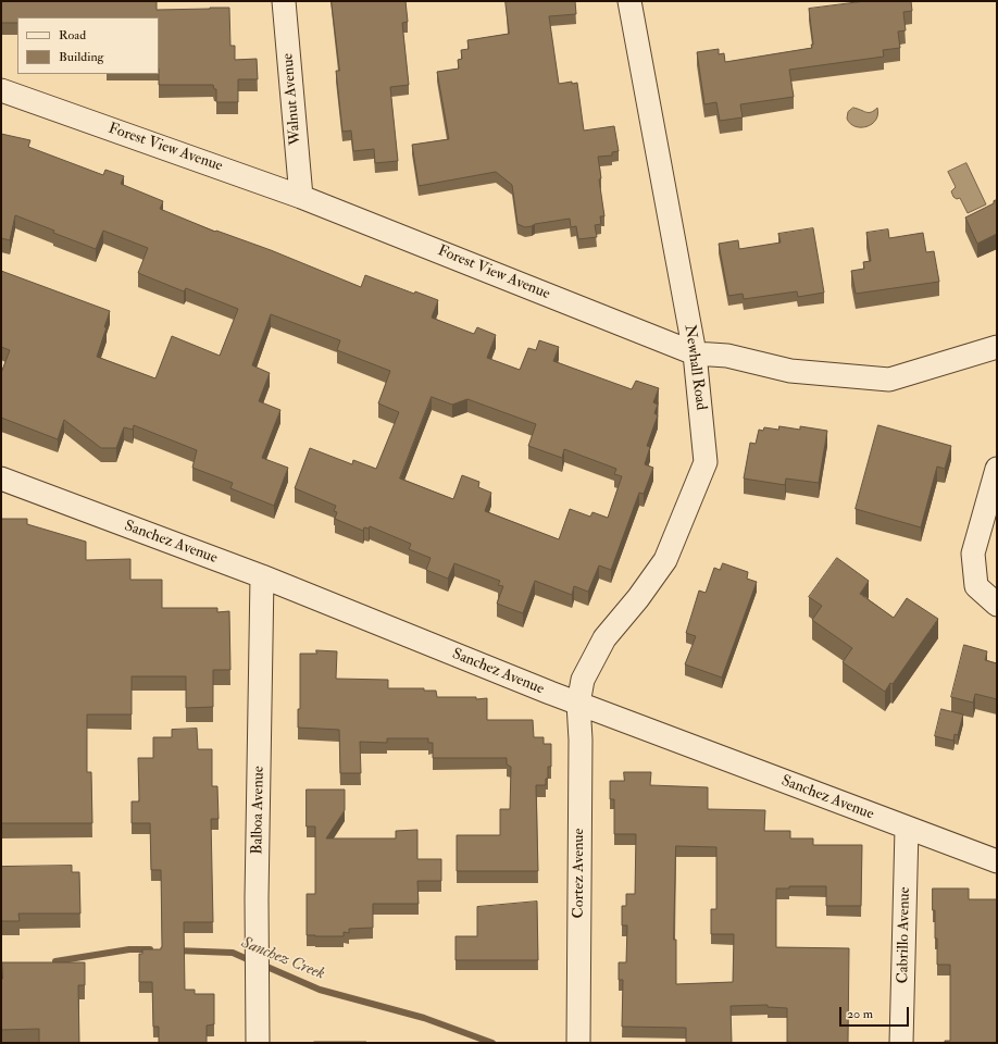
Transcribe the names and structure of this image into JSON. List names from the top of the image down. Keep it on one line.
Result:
{"streets":{"street":["Walnut Avenue","Forest View Avenue","Newhall Road","Sanchez Avenue","Balboa Avenue","Cortez Avenue","Cabrillo Avenue"]},"crossings":[["Walnut Avenue","Forest View Avenue"],["Forest View Avenue","Newhall Road"],["Newhall Road","Sanchez Avenue"],["Newhall Road","Cortez Avenue"],["Sanchez Avenue","Balboa Avenue"],["Sanchez Avenue","Cortez Avenue"],["Sanchez Avenue","Cabrillo Avenue"]],"water":["Sanchez Creek"],"legend":["Road","Building"],"scale_bar":"20 m"}
